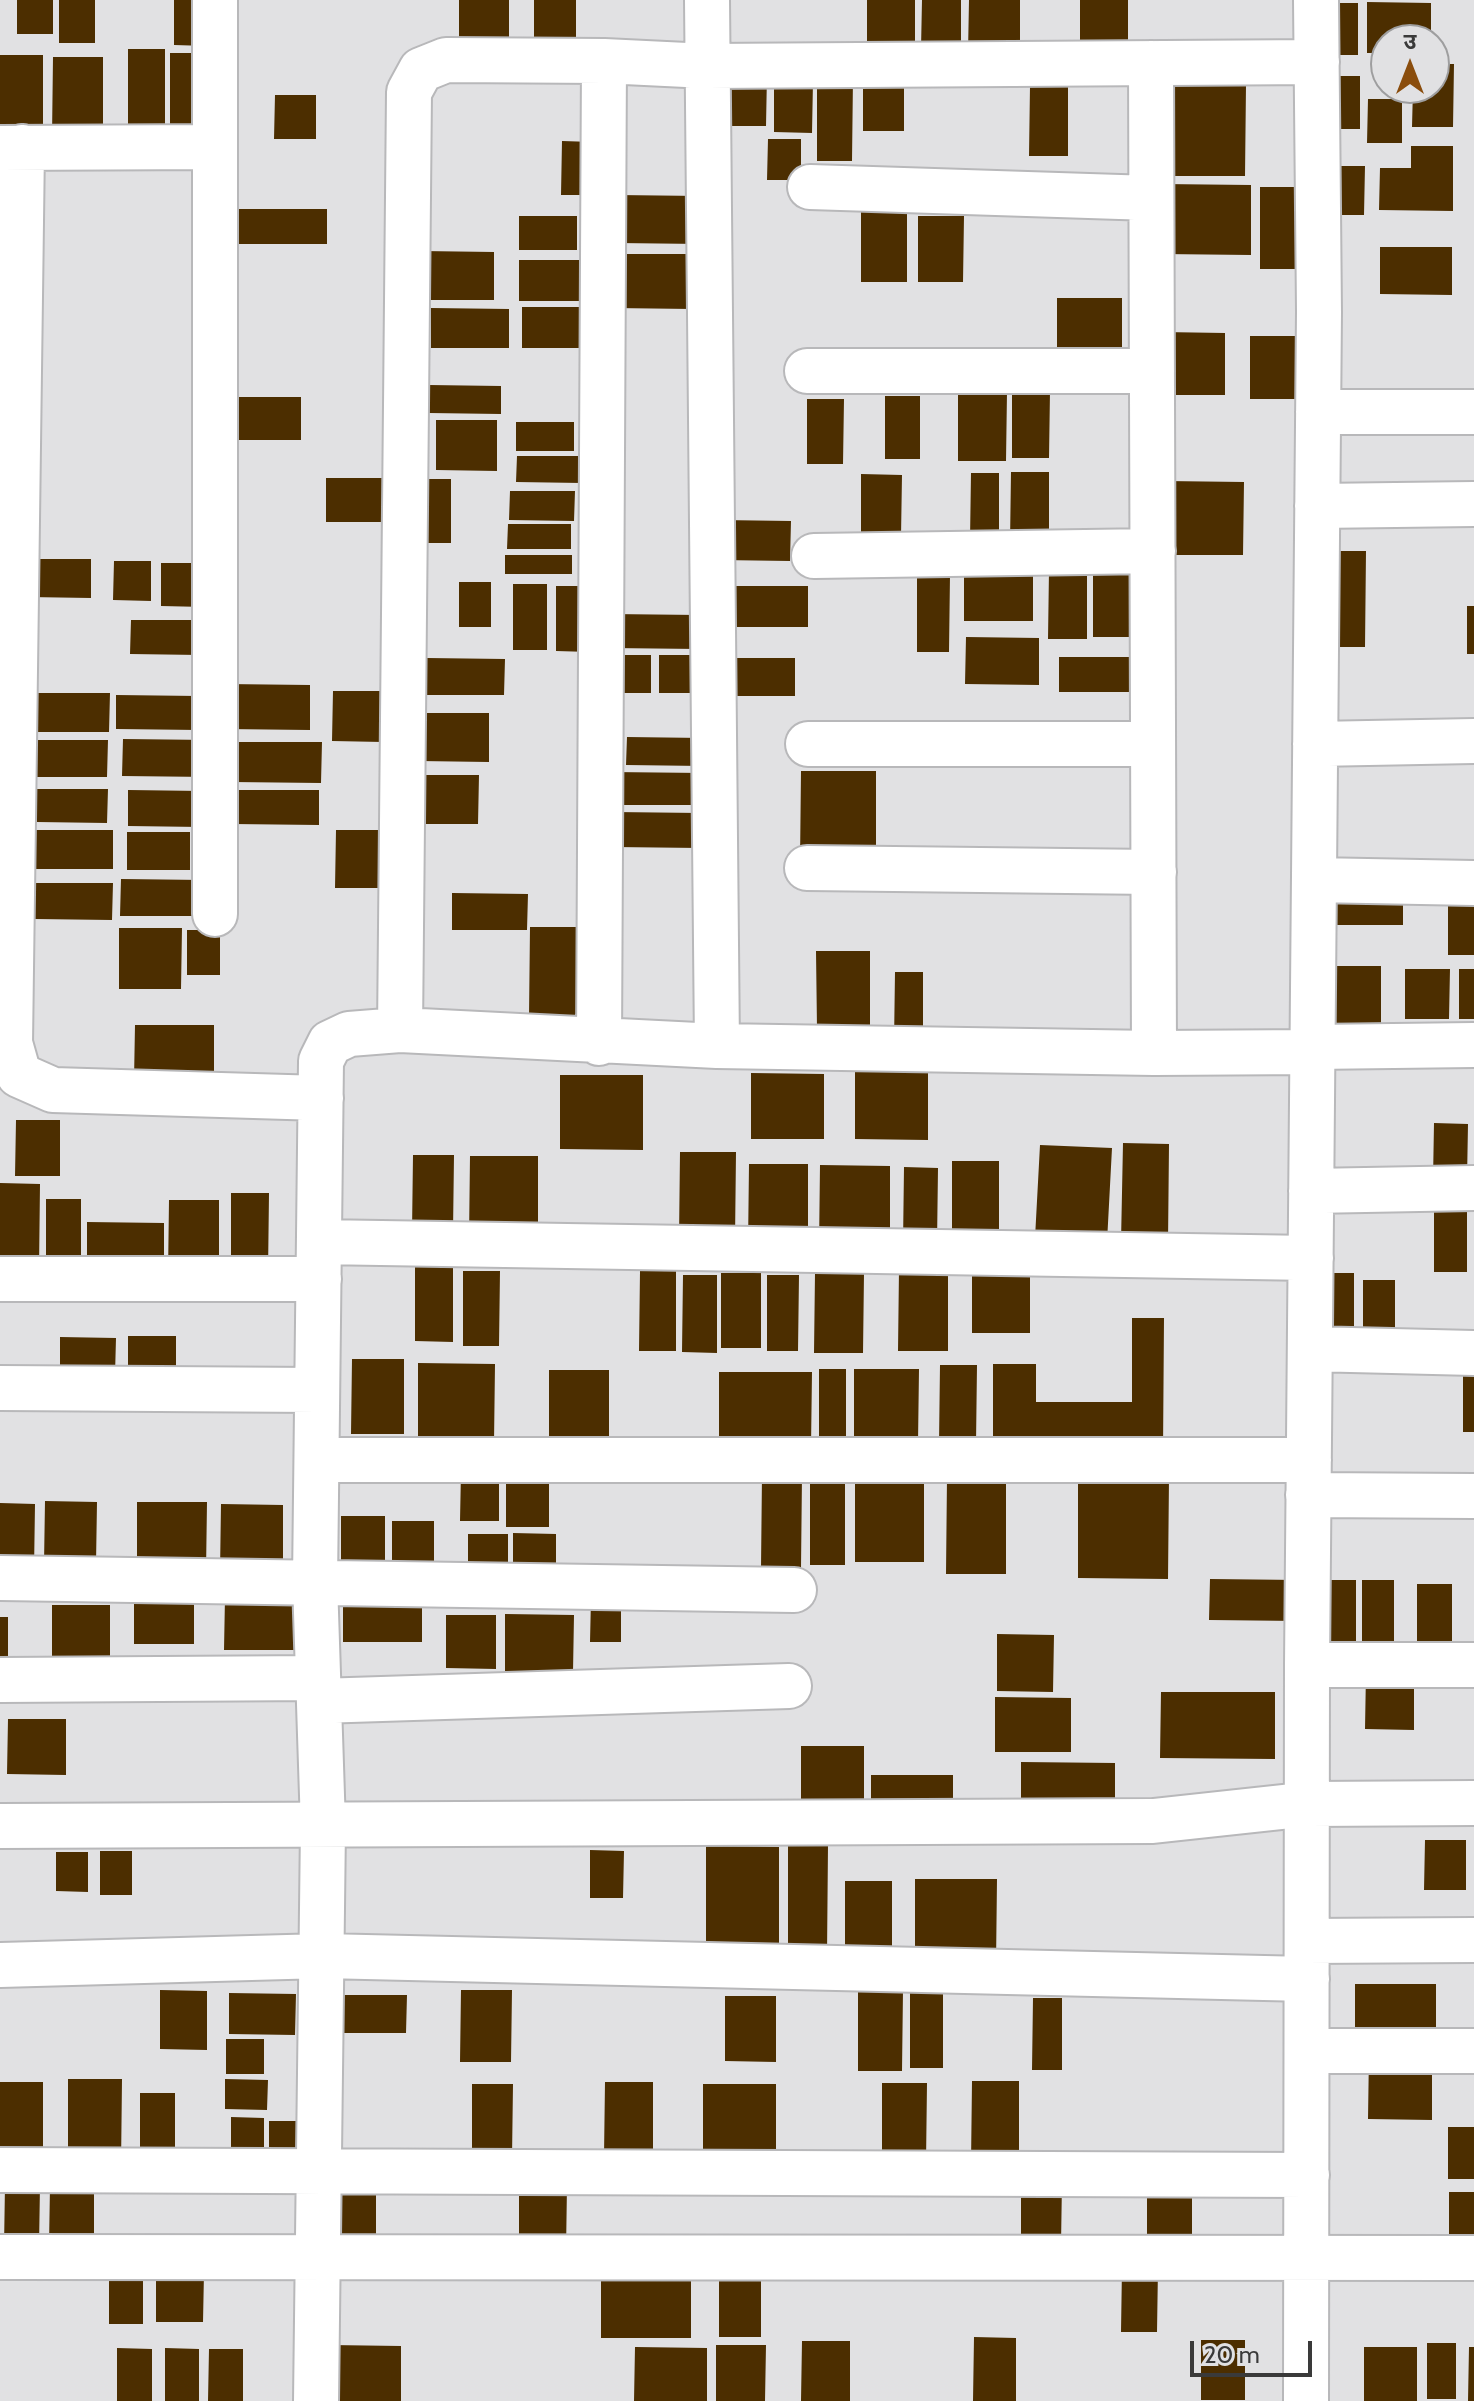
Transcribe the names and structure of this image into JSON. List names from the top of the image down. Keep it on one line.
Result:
{"scale_bar":"20 m","north":"top"}
